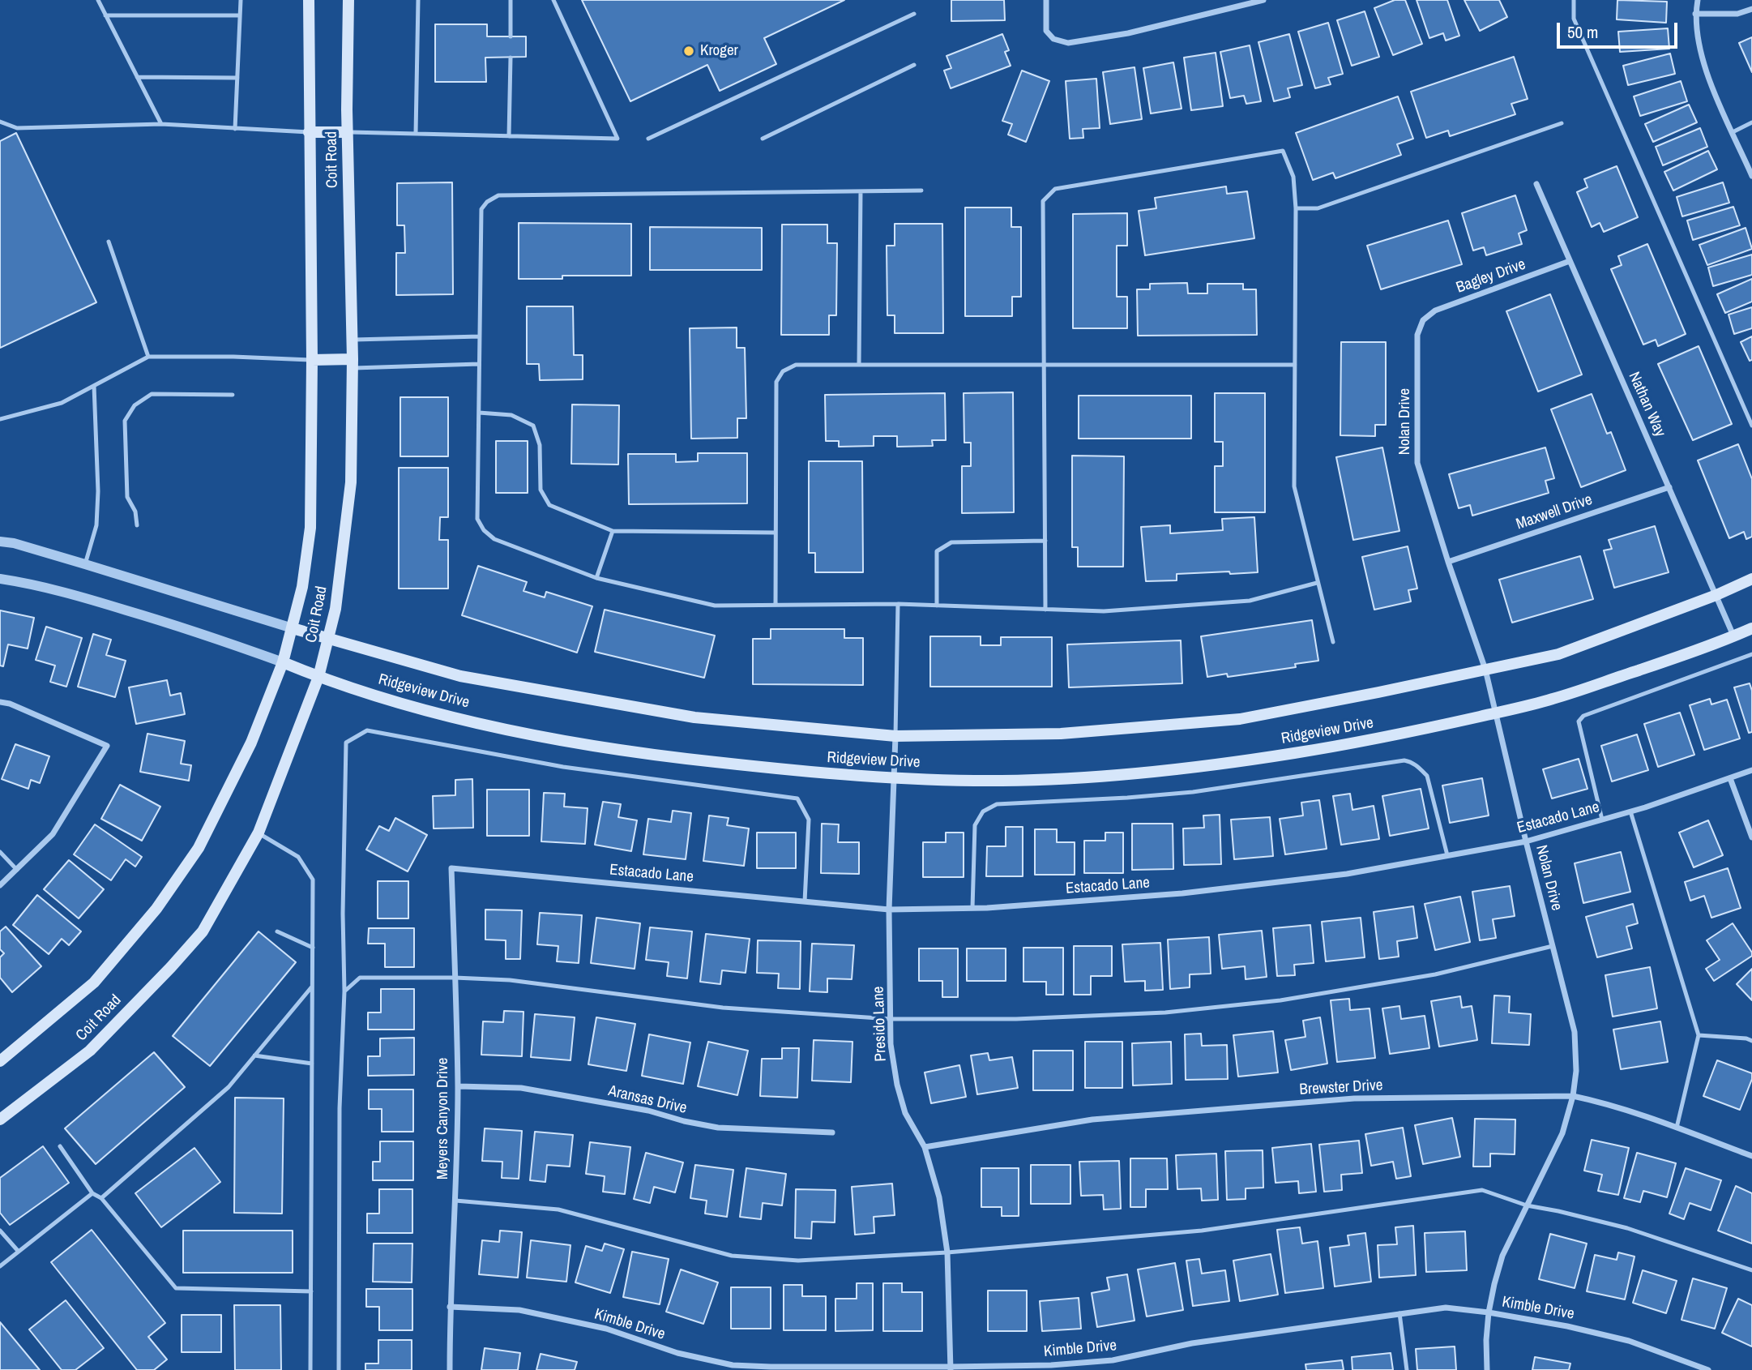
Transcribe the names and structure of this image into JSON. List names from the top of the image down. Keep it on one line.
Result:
{"streets":{"main road":["Coit Road","Ridgeview Drive"],"street":["Bagley Drive","Nathan Way","Nolan Drive","Maxwell Drive","Estacado Lane","Presido Lane","Brewster Drive","Aransas Drive","Meyers Canyon Drive","Kimble Drive"]},"crossings":[["Coit Road","Ridgeview Drive"],["Bagley Drive","Nathan Way"],["Bagley Drive","Nolan Drive"],["Nathan Way","Maxwell Drive"],["Nathan Way","Ridgeview Drive"],["Nolan Drive","Maxwell Drive"],["Nolan Drive","Ridgeview Drive"],["Nolan Drive","Estacado Lane"],["Nolan Drive","Brewster Drive"],["Nolan Drive","Kimble Drive"],["Ridgeview Drive","Presido Lane"],["Estacado Lane","Presido Lane"],["Estacado Lane","Meyers Canyon Drive"],["Presido Lane","Brewster Drive"],["Presido Lane","Kimble Drive"],["Aransas Drive","Meyers Canyon Drive"],["Meyers Canyon Drive","Kimble Drive"]],"places":["Kroger"],"scale_bar":"50 m"}
